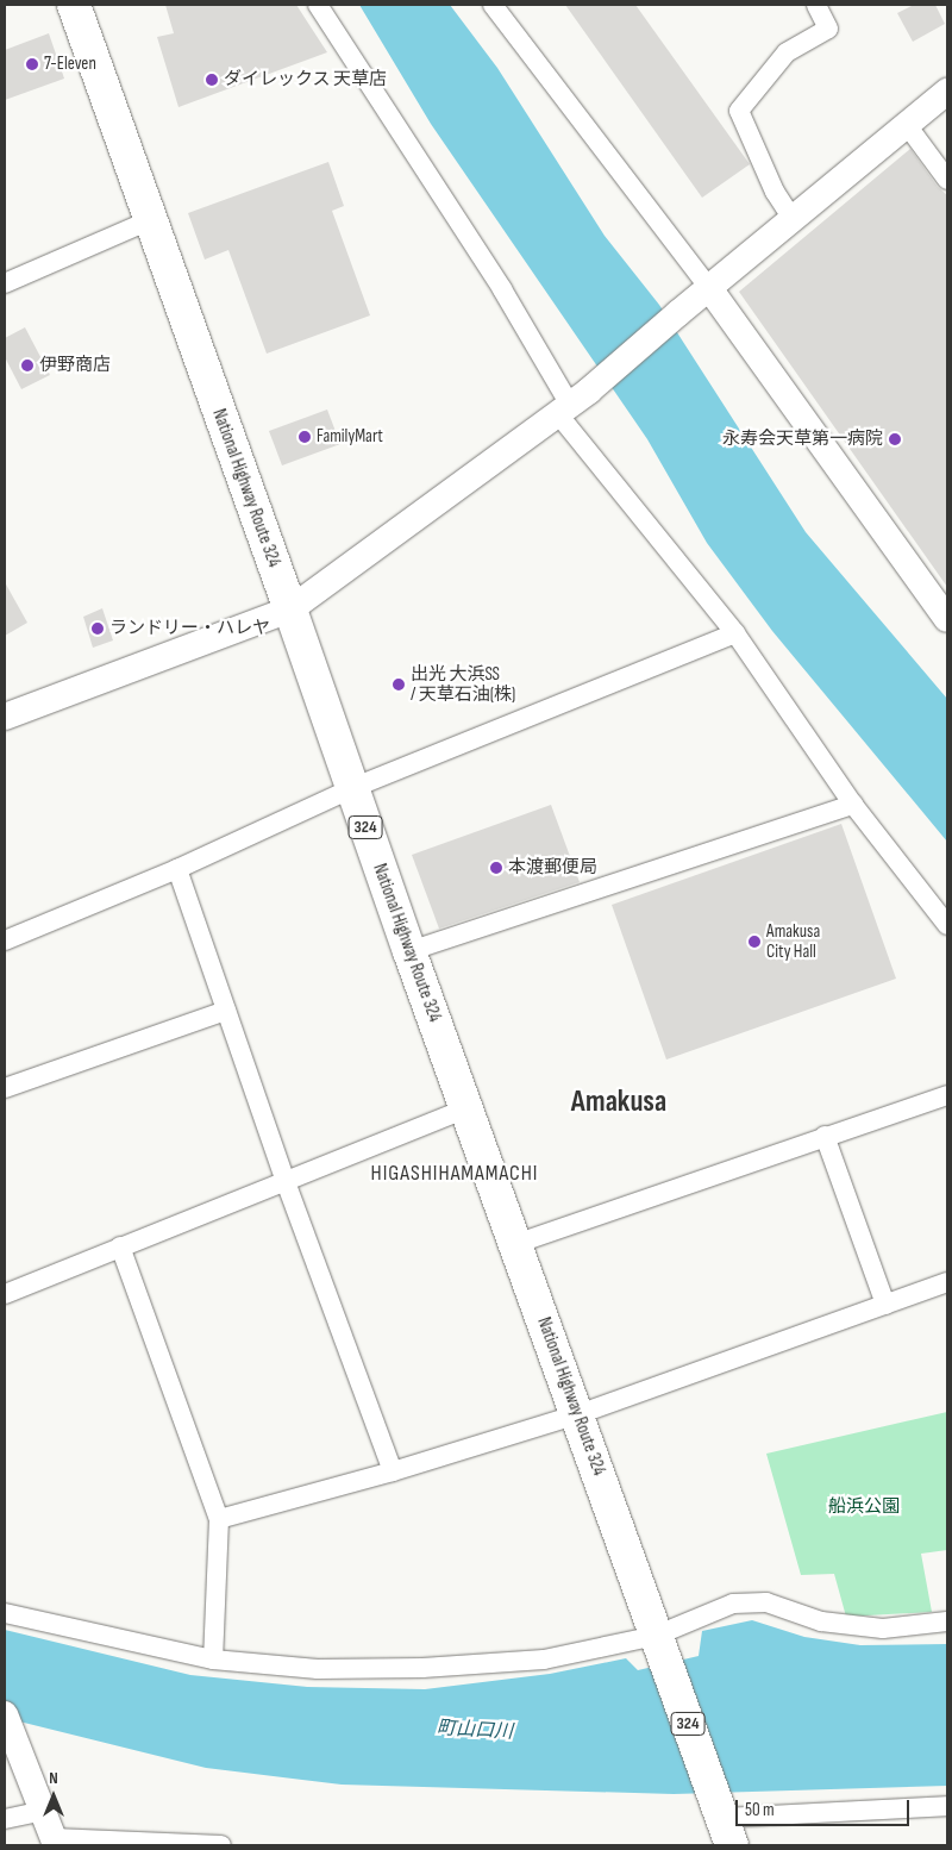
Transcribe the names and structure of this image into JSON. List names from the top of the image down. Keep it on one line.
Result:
{"streets":{"highway":["National Highway Route 324","324"]},"districts":["Amakusa","HIGASHIHAMAMACHI"],"water":["町山口川"],"parks":["船浜公園"],"places":["7-Eleven","ダイレックス 天草店","伊野商店","FamilyMart","永寿会天草第一病院","ランドリー・ハレヤ","出光 大浜SS / 天草石油(株)","本渡郵便局","Amakusa City Hall"],"scale_bar":"50 m","north":"top"}
